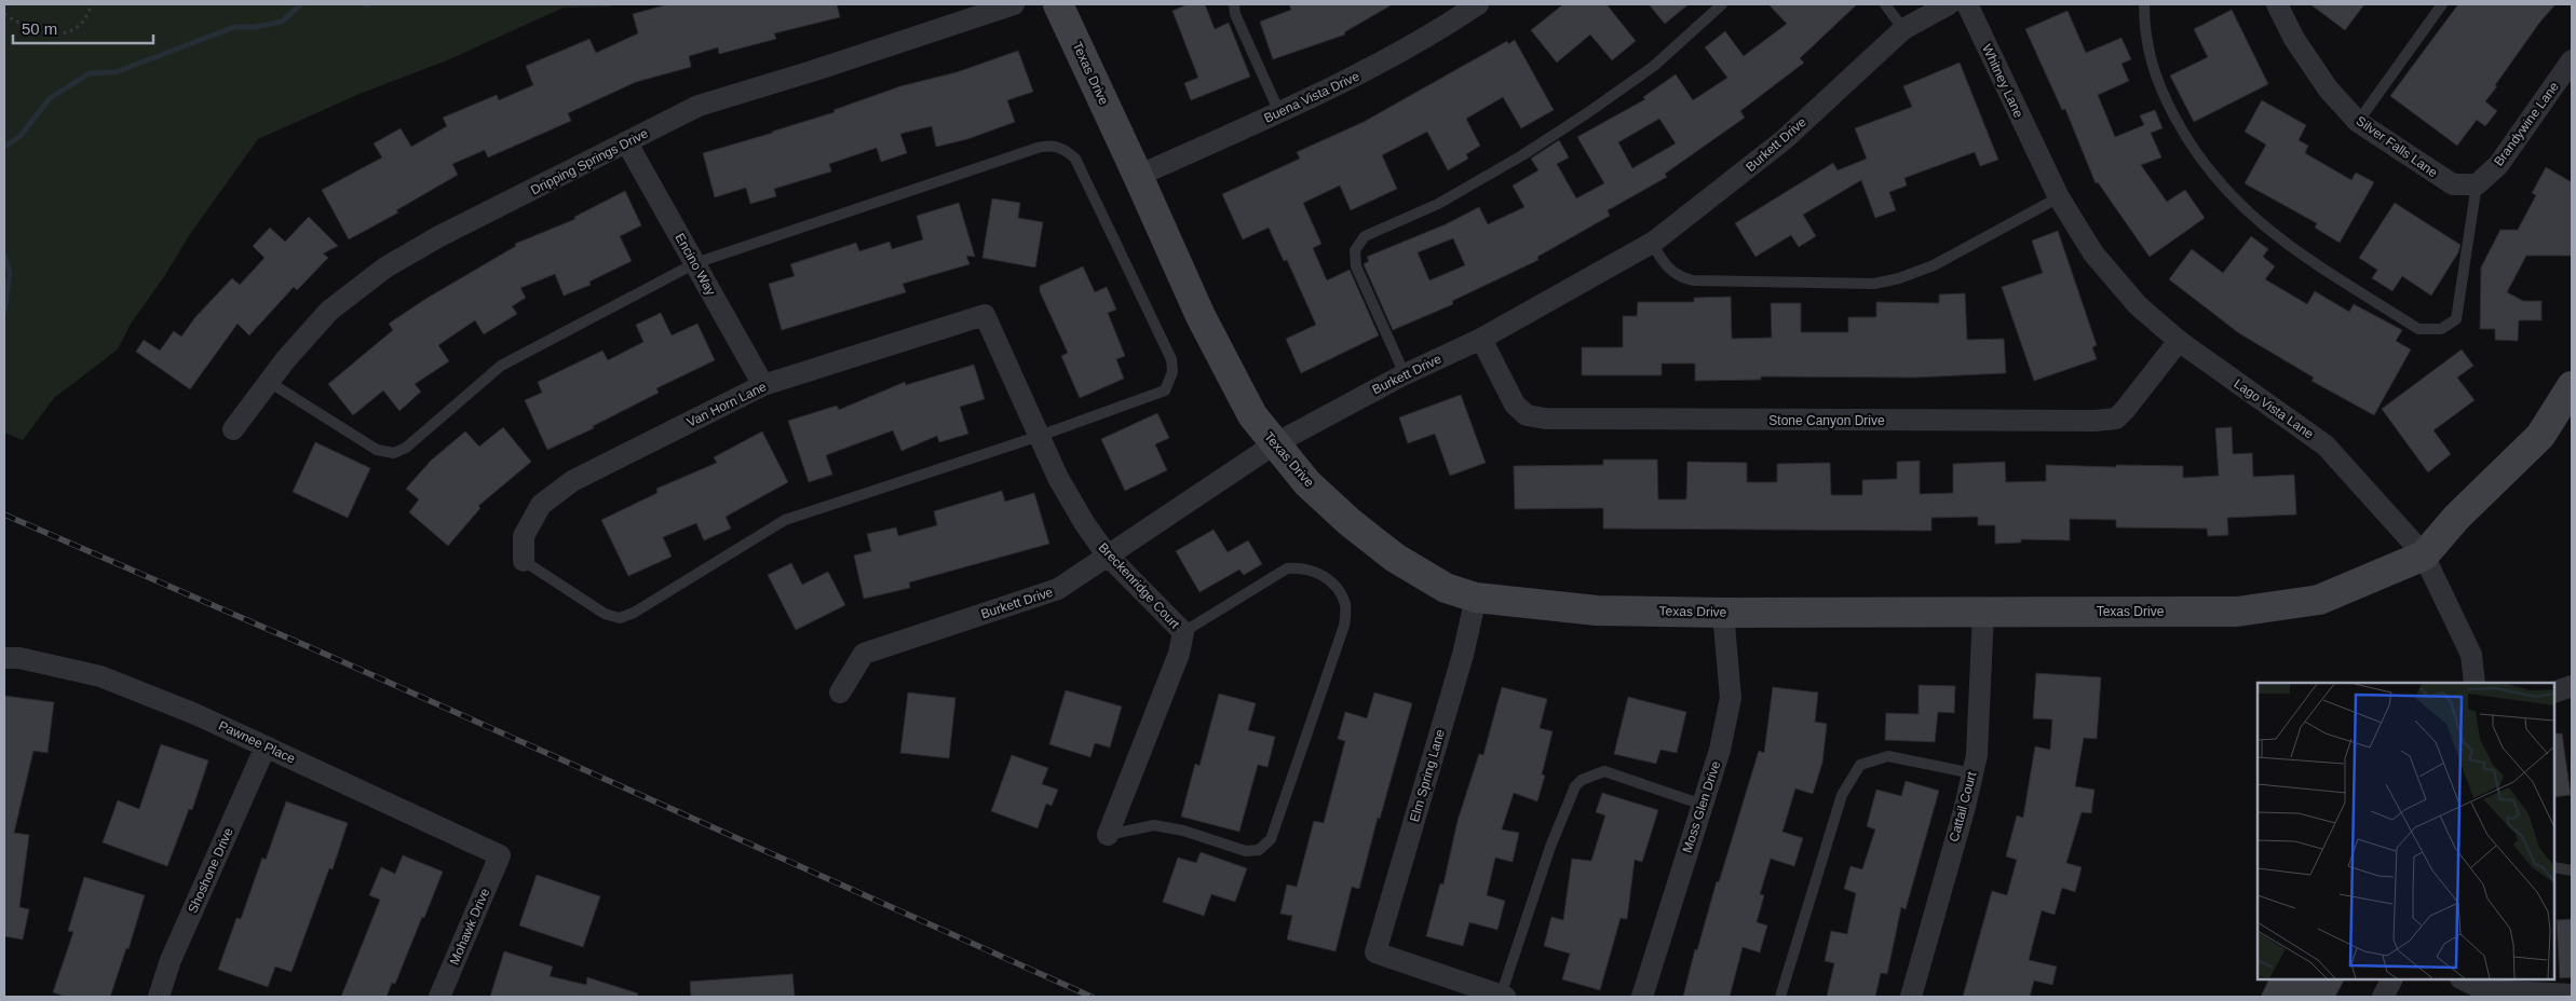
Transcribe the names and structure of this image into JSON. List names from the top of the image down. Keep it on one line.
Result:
{"streets":{"street":["Texas Drive","Whitney Lane","Buena Vista Drive","Brandywine Lane","Burkett Drive","Silver Falls Lane","Dripping Springs Drive","Encino Way","Van Horn Lane","Lago Vista Lane","Stone Canyon Drive","Breckenridge Court","Pawnee Place","Elm Spring Lane","Moss Glen Drive","Cattail Court","Shoshone Drive","Mohawk Drive"]},"crossings":[["Texas Drive","Buena Vista Drive"],["Texas Drive","Burkett Drive"],["Texas Drive","Lago Vista Lane"],["Texas Drive","Elm Spring Lane"],["Texas Drive","Moss Glen Drive"],["Texas Drive","Cattail Court"],["Whitney Lane","Lago Vista Lane"],["Brandywine Lane","Silver Falls Lane"],["Burkett Drive","Stone Canyon Drive"],["Burkett Drive","Breckenridge Court"],["Dripping Springs Drive","Encino Way"],["Encino Way","Van Horn Lane"],["Van Horn Lane","Breckenridge Court"],["Lago Vista Lane","Stone Canyon Drive"],["Pawnee Place","Shoshone Drive"],["Pawnee Place","Mohawk Drive"]],"scale_bar":"50 m"}
